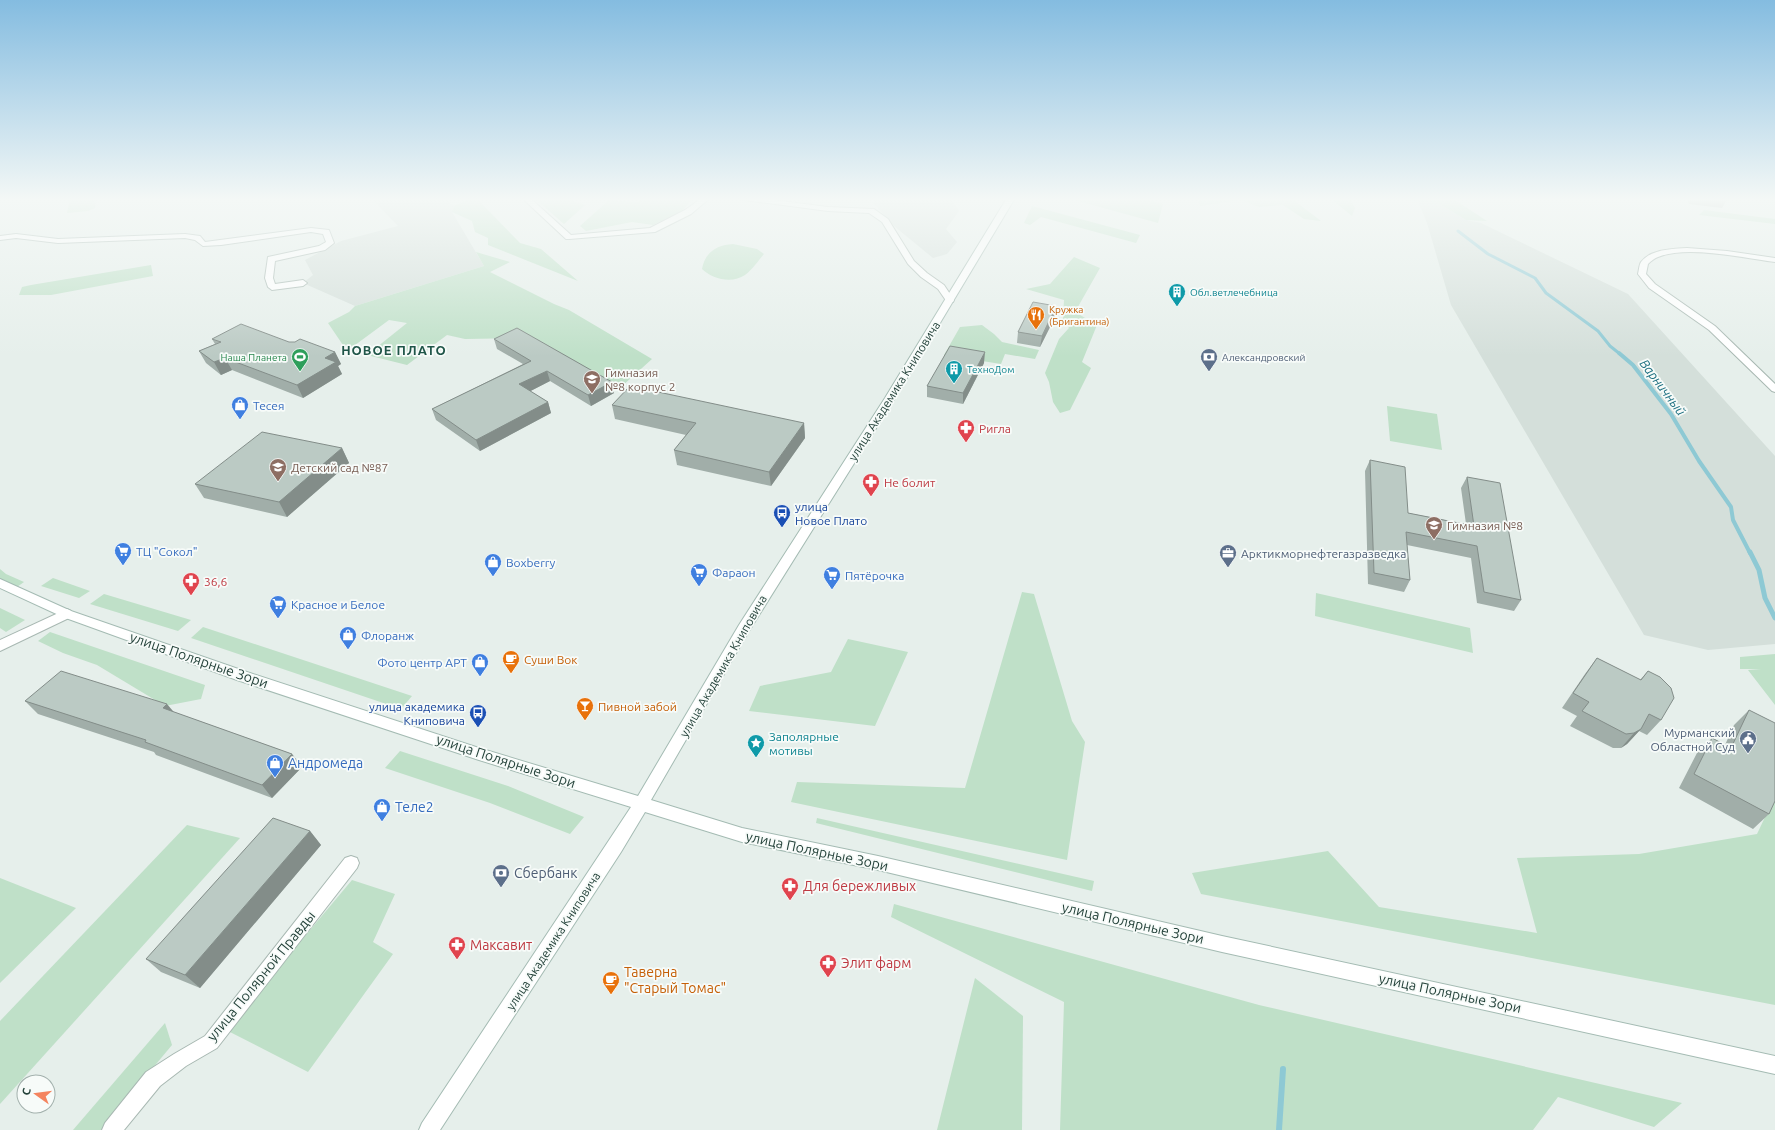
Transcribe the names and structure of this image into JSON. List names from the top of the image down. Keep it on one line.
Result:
{"streets":{"main road":["улица Академика Книповича","улица Полярные Зори","улица Полярной Правды"]},"crossings":[["улица Академика Книповича","улица Полярные Зори"]],"districts":["НОВОЕ ПЛАТО"],"water":["Варничный"],"places":{"building":["Обл.ветлечебница","ТехноДом"],"restaurant":["Кружка (Бригантина)"],"sports":["Наша Планета"],"bank":["Александровский","Сбербанк"],"school or university":["Гимназия №8 корпус 2","Детский сад №87","Гимназия №8"],"shop":["Тесея","Boxberry","Флоранж","Фото центр АРТ","Андромеда","Теле2"],"pharmacy":["Ригла","Не болит","36,6","Для бережливых","Максавит","Элит фарм"],"bus stop":["улица Новое Плато","улица академика Книповича"],"supermarket":["ТЦ \"Сокол\"","Фараон","Пятёрочка","Красное и Белое"],"office":["Арктикморнефтегазразведка"],"cafe":["Суши Вок","Таверна \"Старый Томас\""],"bar":["Пивной забой"],"public building":["Мурманский Областной Суд"],"place":["Заполярные мотивы"]},"north":"left"}
